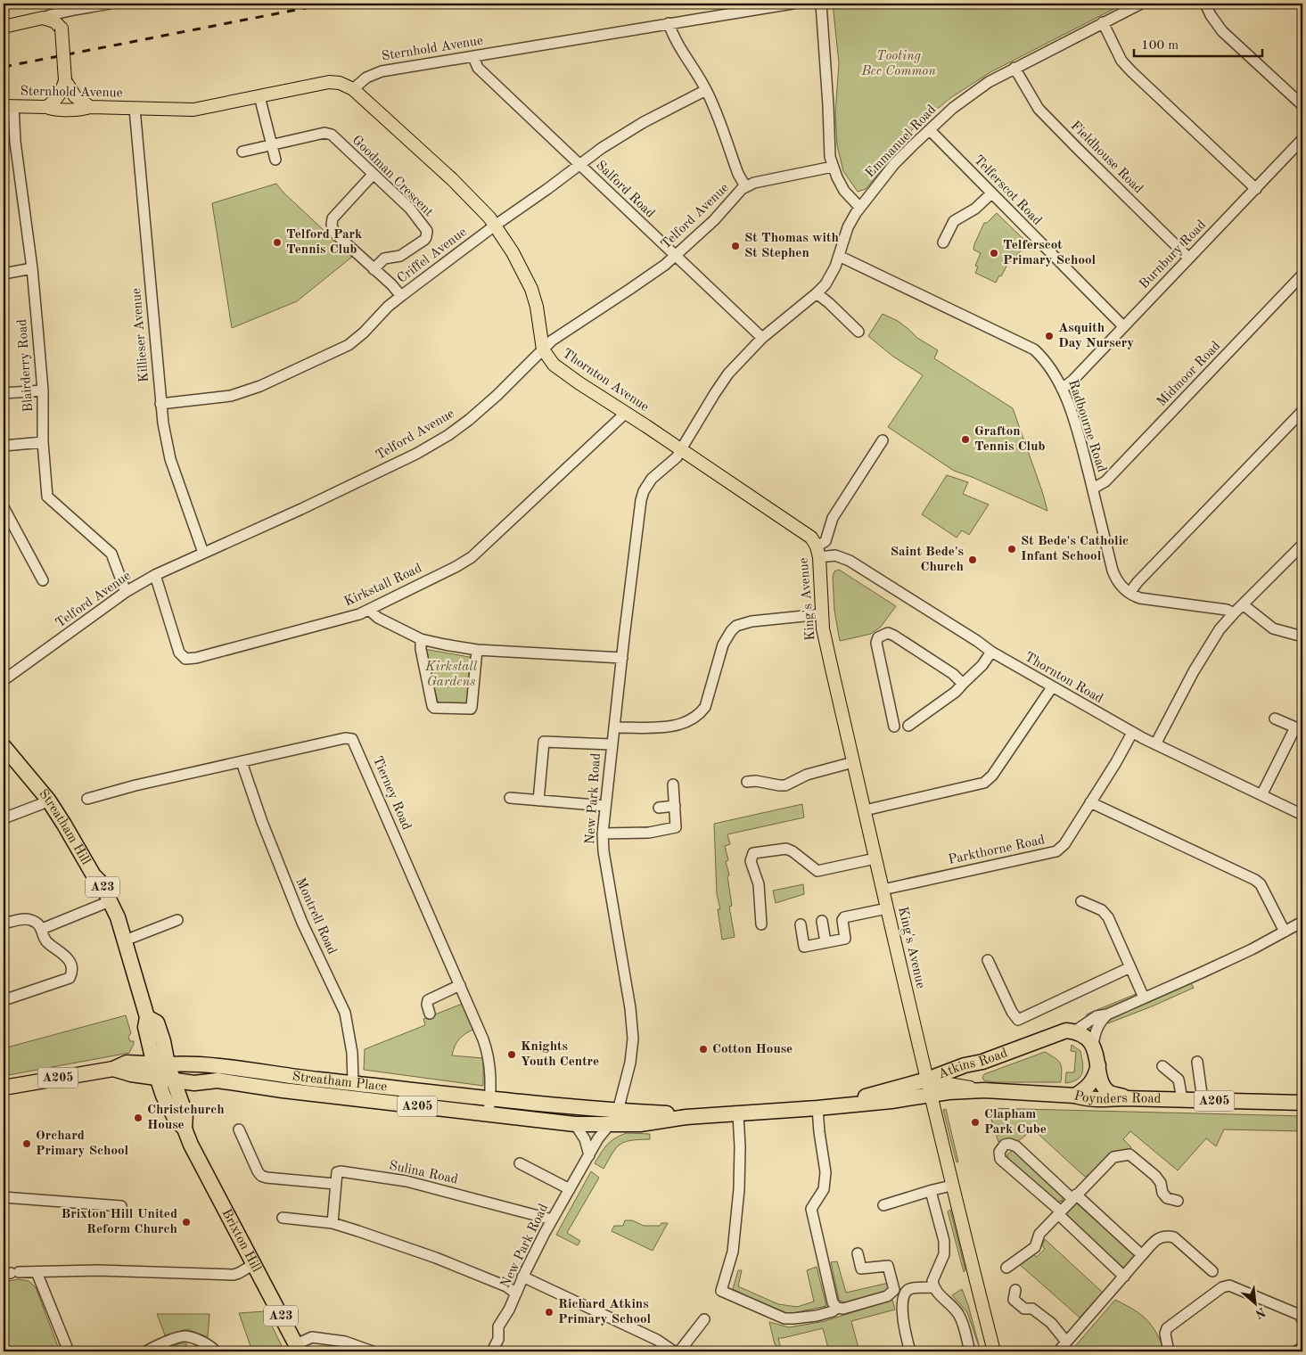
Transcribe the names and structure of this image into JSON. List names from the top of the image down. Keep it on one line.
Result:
{"streets":{"highway":["Streatham Hill","A23","Atkins Road","A205","Streatham Place","Poynders Road","Brixton Hill"],"main road":["Sternhold Avenue","Thornton Avenue","King's Avenue"],"street":["Emmanuel Road","Fieldhouse Road","Goodman Crescent","Salford Road","Telferscot Road","Telford Avenue","Burnbury Road","Criffel Avenue","Killieser Avenue","Blairderry Road","Midmoor Road","Radbourne Road","Kirkstall Road","Thornton Road","Tierney Road","New Park Road","Parkthorne Road","Montrell Road","Sulina Road"]},"crossings":[["Sternhold Avenue","Salford Road"],["Sternhold Avenue","Killieser Avenue"],["Sternhold Avenue","Blairderry Road"],["Sternhold Avenue","Thornton Avenue"],["Emmanuel Road","Fieldhouse Road"],["Emmanuel Road","Salford Road"],["Emmanuel Road","Telferscot Road"],["Emmanuel Road","Thornton Avenue"],["Emmanuel Road","Radbourne Road"],["Emmanuel Road","New Park Road"],["Fieldhouse Road","Burnbury Road"],["Salford Road","Telford Avenue"],["Salford Road","Criffel Avenue"],["Telferscot Road","Burnbury Road"],["Telford Avenue","Killieser Avenue"],["Telford Avenue","Blairderry Road"],["Telford Avenue","Thornton Avenue"],["Telford Avenue","Kirkstall Road"],["Burnbury Road","Radbourne Road"],["Criffel Avenue","Killieser Avenue"],["Criffel Avenue","Thornton Avenue"],["Midmoor Road","Radbourne Road"],["Thornton Avenue","Kirkstall Road"],["Thornton Avenue","King's Avenue"],["Thornton Avenue","Thornton Road"],["Thornton Avenue","New Park Road"],["King's Avenue","Thornton Road"],["King's Avenue","Parkthorne Road"],["King's Avenue","Atkins Road"],["King's Avenue","A205"],["King's Avenue","Poynders Road"],["Thornton Road","Parkthorne Road"],["Tierney Road","Montrell Road"],["Tierney Road","Streatham Place"],["New Park Road","Atkins Road"],["New Park Road","Streatham Place"],["New Park Road","Sulina Road"],["Streatham Hill","A205"],["Streatham Hill","Streatham Place"],["Streatham Hill","Brixton Hill"],["Montrell Road","Streatham Place"],["Atkins Road","A205"],["Atkins Road","Streatham Place"],["Atkins Road","Poynders Road"],["A205","Streatham Place"],["A205","Poynders Road"],["A205","Brixton Hill"],["Streatham Place","Brixton Hill"]],"parks":["Tooting Bec Common","Kirkstall Gardens"],"places":["Telford Park Tennis Club","St Thomas with St Stephen","Telferscot Primary School","Asquith Day Nursery","Grafton Tennis Club","St Bede's Catholic Infant School","Saint Bede's Church","Cotton House","Knights Youth Centre","Christchurch House","Clapham Park Cube","Orchard Primary School","Brixton Hill United Reform Church","Richard Atkins Primary School"],"scale_bar":"100 m","north":"bottom right"}
